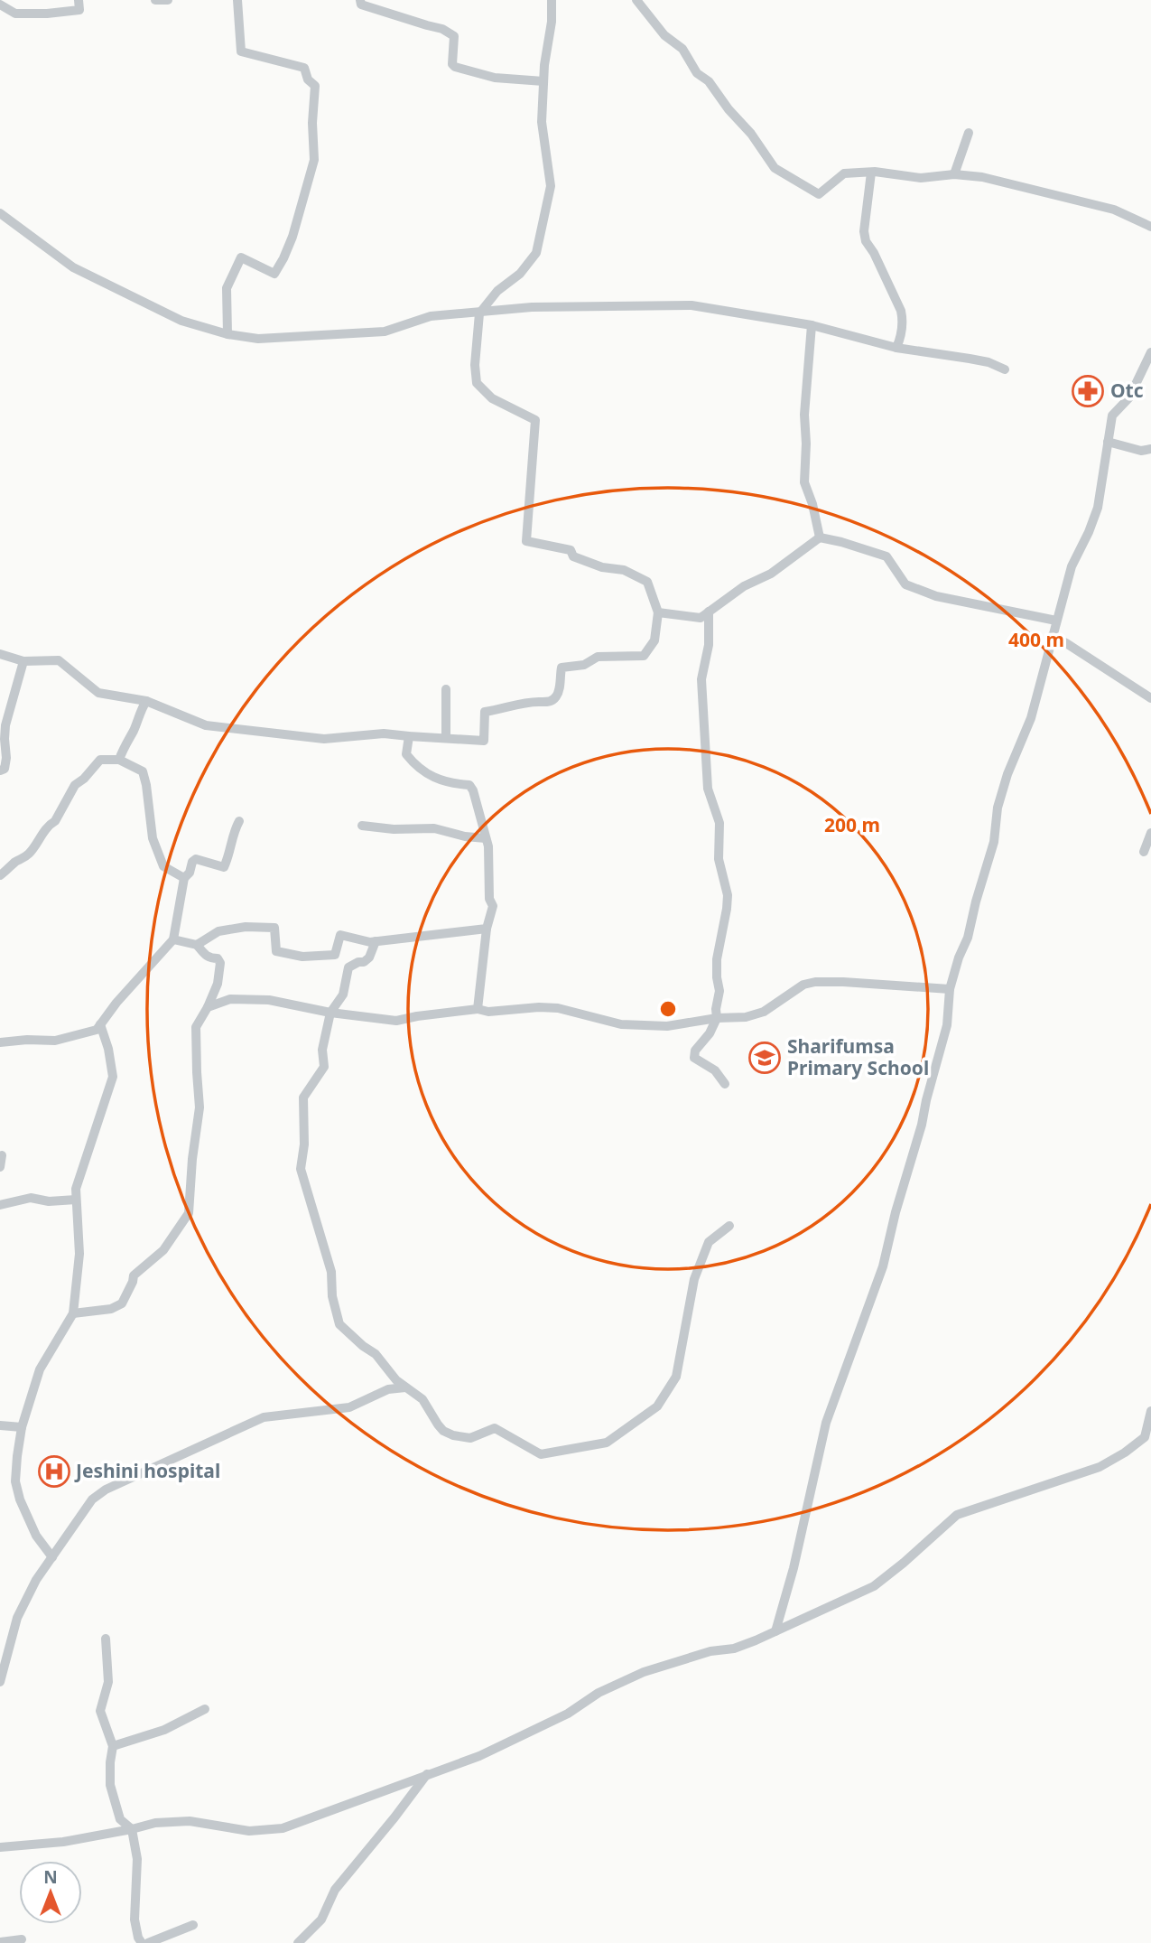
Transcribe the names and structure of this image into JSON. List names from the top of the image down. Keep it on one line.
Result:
{"places":{"pharmacy":["Otc"],"school or university":["Sharifumsa Primary School"],"hospital":["Jeshini hospital"]},"north":"top","rings":["400 m","200 m"]}
